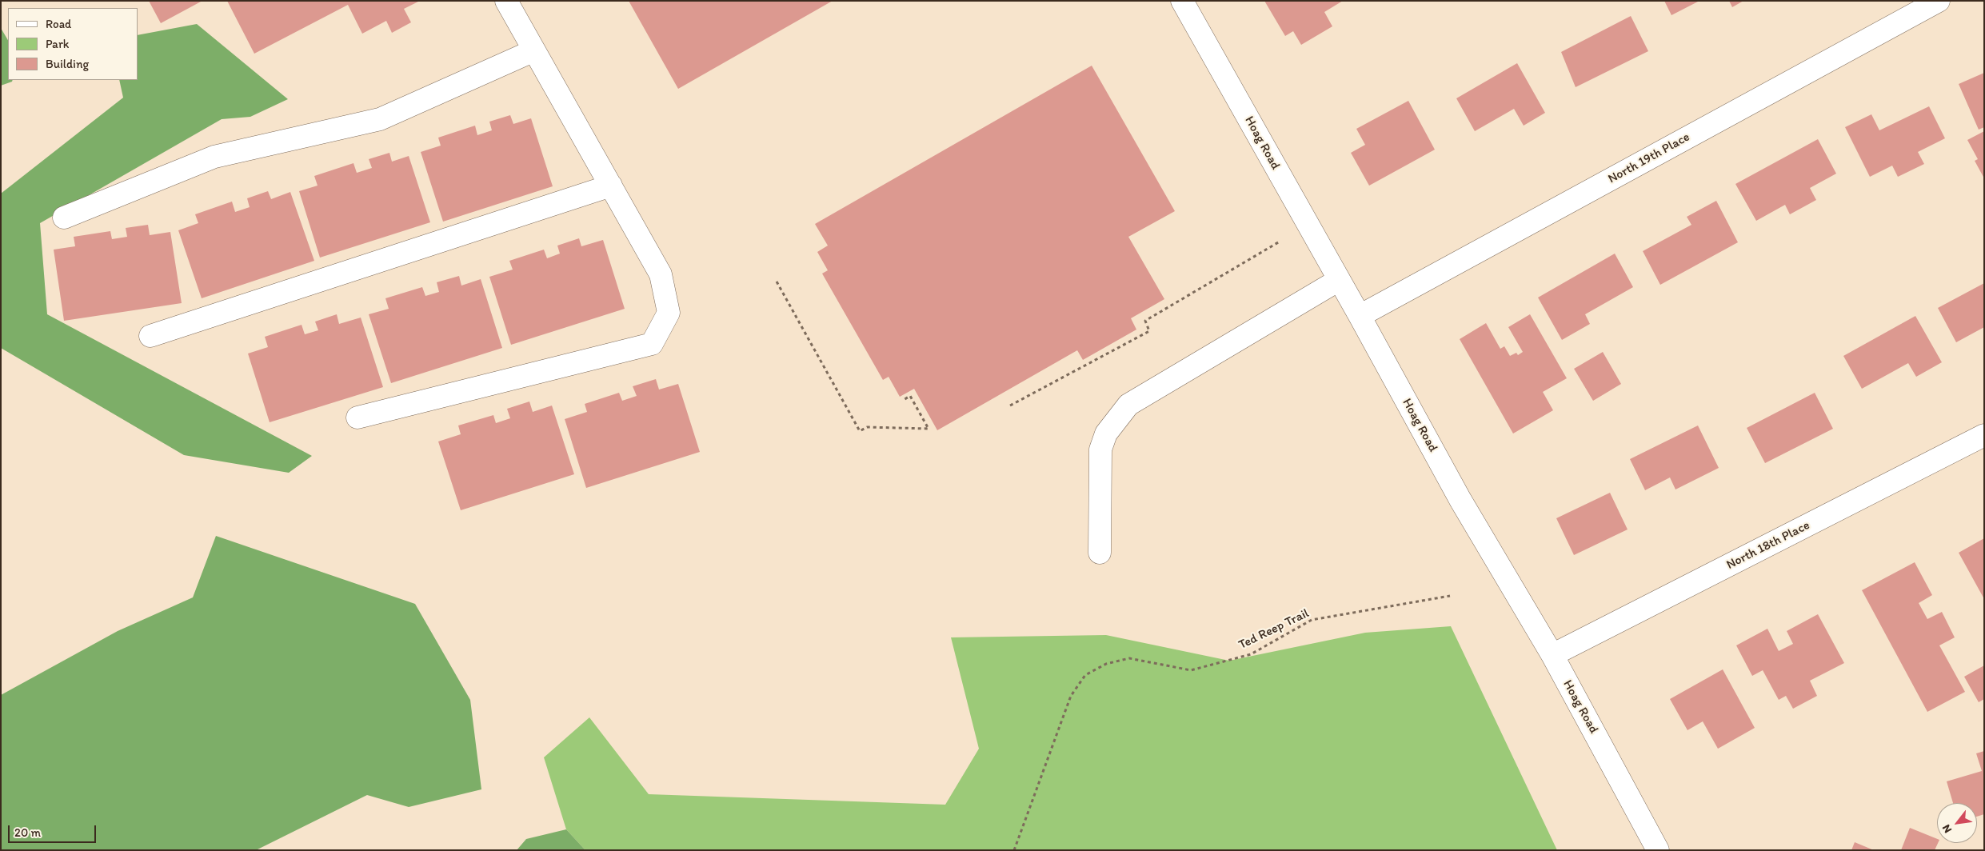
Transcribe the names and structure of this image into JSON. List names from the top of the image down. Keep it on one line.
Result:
{"streets":{"street":["Hoag Road","North 19th Place","North 18th Place"],"path":["Ted Reep Trail"]},"crossings":[["Hoag Road","North 19th Place"],["Hoag Road","North 18th Place"]],"legend":["Road","Park","Building"],"scale_bar":"20 m","north":"bottom left"}
